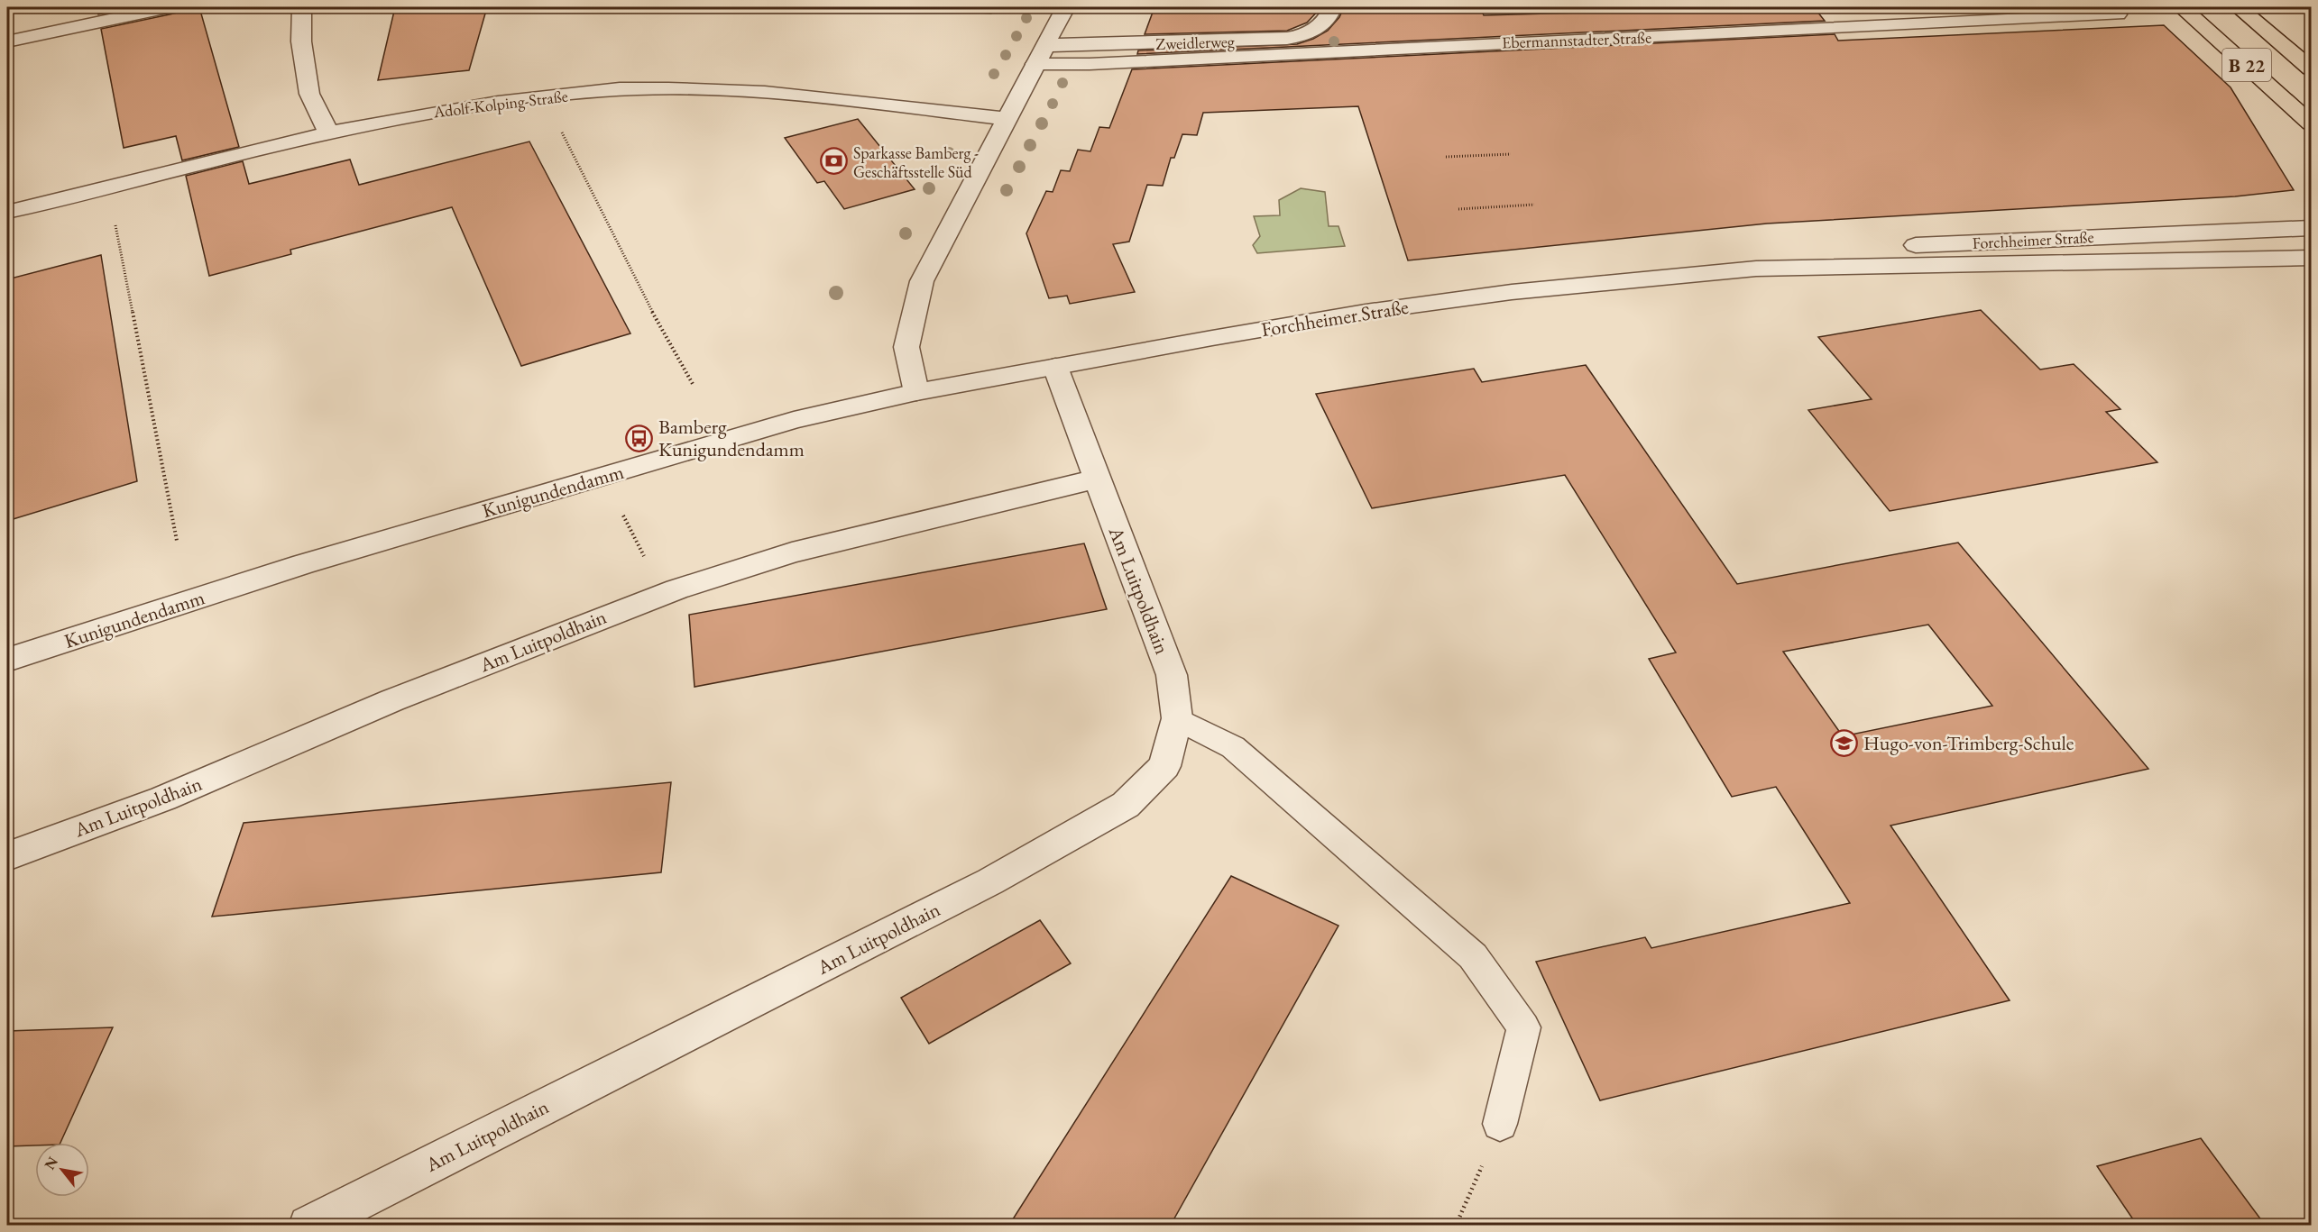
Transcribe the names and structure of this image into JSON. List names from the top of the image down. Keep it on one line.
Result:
{"streets":{"main road":["B 22"],"street":["Zweidlerweg","Adolf-Kolping-Straße","Forchheimer Straße","Kunigundendamm","Am Luitpoldhain"],"lane":["Ebermannstadter Straße"]},"crossings":[["Forchheimer Straße","Kunigundendamm"],["Forchheimer Straße","Am Luitpoldhain"]],"places":{"bank":["Sparkasse Bamberg - Geschäftsstelle Süd"],"bus stop":["Bamberg Kunigundendamm"],"school or university":["Hugo-von-Trimberg-Schule"]},"north":"top left"}
